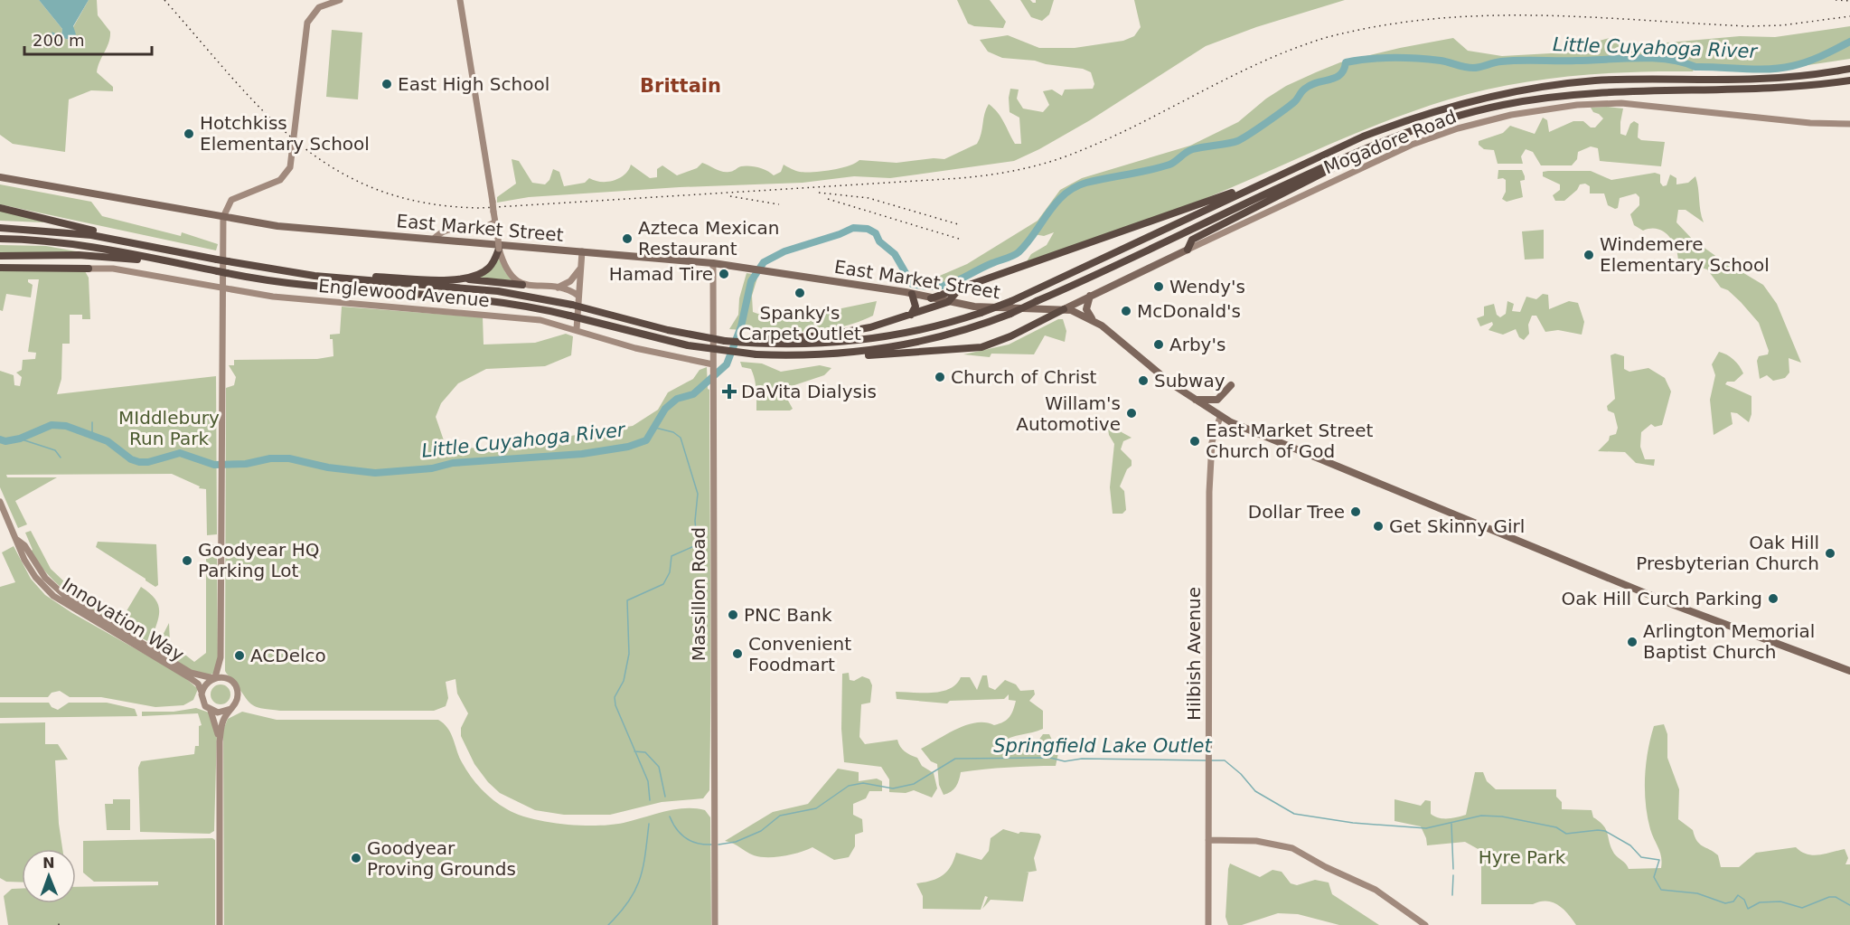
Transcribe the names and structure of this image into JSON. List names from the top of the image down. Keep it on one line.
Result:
{"streets":{"main road":["Mogadore Road","East Market Street","Englewood Avenue","Massillon Road","Innovation Way","Hilbish Avenue"]},"crossings":[["Mogadore Road","East Market Street"],["East Market Street","Massillon Road"],["East Market Street","Hilbish Avenue"],["Englewood Avenue","Massillon Road"]],"districts":["Brittain"],"water":["Little Cuyahoga River","Springfield Lake Outlet"],"parks":["MIddlebury Run Park","Hyre Park"],"places":{"other":["East High School","Hotchkiss Elementary School","Azteca Mexican Restaurant","Windemere Elementary School","Hamad Tire","Wendy's","Spanky's Carpet Outlet","McDonald's","Arby's","Church of Christ","Subway","Willam's Automotive","East Market Street Church of God","Dollar Tree","Get Skinny Girl","Oak Hill Presbyterian Church","Goodyear HQ Parking Lot","Oak Hill Curch Parking","PNC Bank","Arlington Memorial Baptist Church","Convenient Foodmart","ACDelco","Goodyear Proving Grounds"],"health":["DaVita Dialysis"]},"scale_bar":"200 m","north":"top"}
